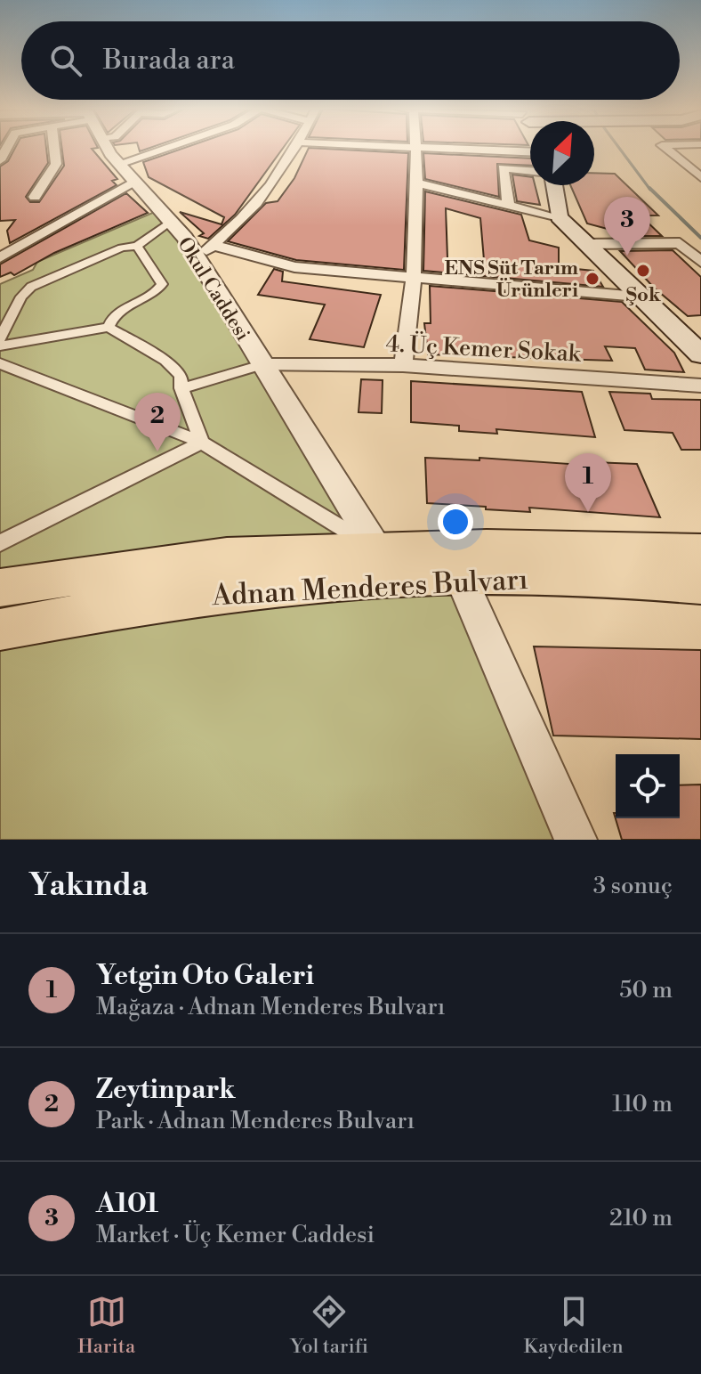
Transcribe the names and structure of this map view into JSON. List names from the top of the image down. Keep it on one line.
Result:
{"streets":{"main road":["Adnan Menderes Bulvarı"],"street":["Okul Caddesi","4. Üç Kemer Sokak"]},"crossings":[["Okul Caddesi","4. Üç Kemer Sokak"],["Okul Caddesi","Adnan Menderes Bulvarı"]],"places":["Şok","ENS Süt Tarım Ürünleri"],"north":"top right","page":{"search":"Burada ara","pins":["3","2","1"],"heading":["Yakında","3 sonuç"],"list":[{"mark":"1","name":"Yetgin Oto Galeri","note":"Mağaza · Adnan Menderes Bulvarı","value":"50 m"},{"mark":"2","name":"Zeytinpark","note":"Park · Adnan Menderes Bulvarı","value":"110 m"},{"mark":"3","name":"A101","note":"Market · Üç Kemer Caddesi","value":"210 m"}],"nav":["Harita","Yol tarifi","Kaydedilen"]}}
